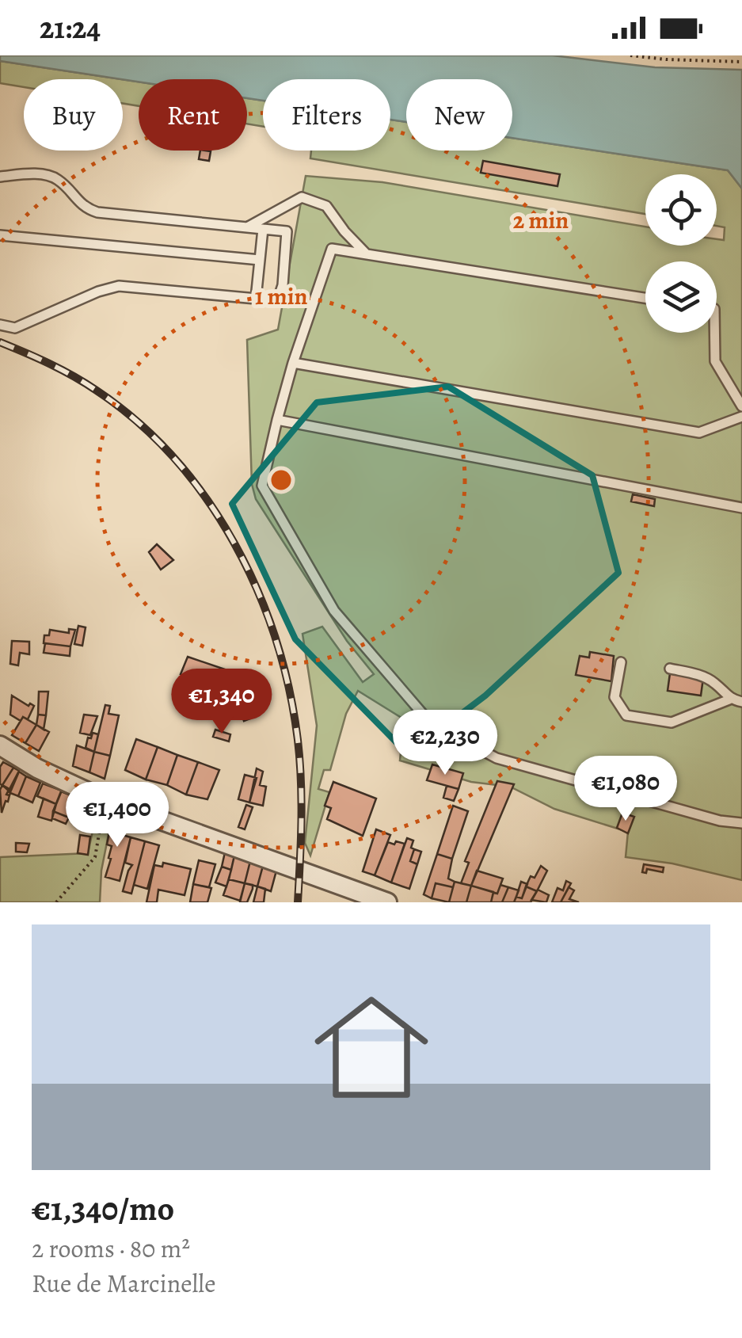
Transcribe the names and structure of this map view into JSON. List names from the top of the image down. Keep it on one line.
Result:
{"page":{"status":"21:24","chip":["Buy","Rent","Filters","New"],"price":["€1,340","€2,230","€1,080","€1,400"],"list":[{"name":"€1,340/mo","note":"2 rooms · 80 m² · Rue de Marcinelle"}]},"rings":["2 min","1 min"]}
